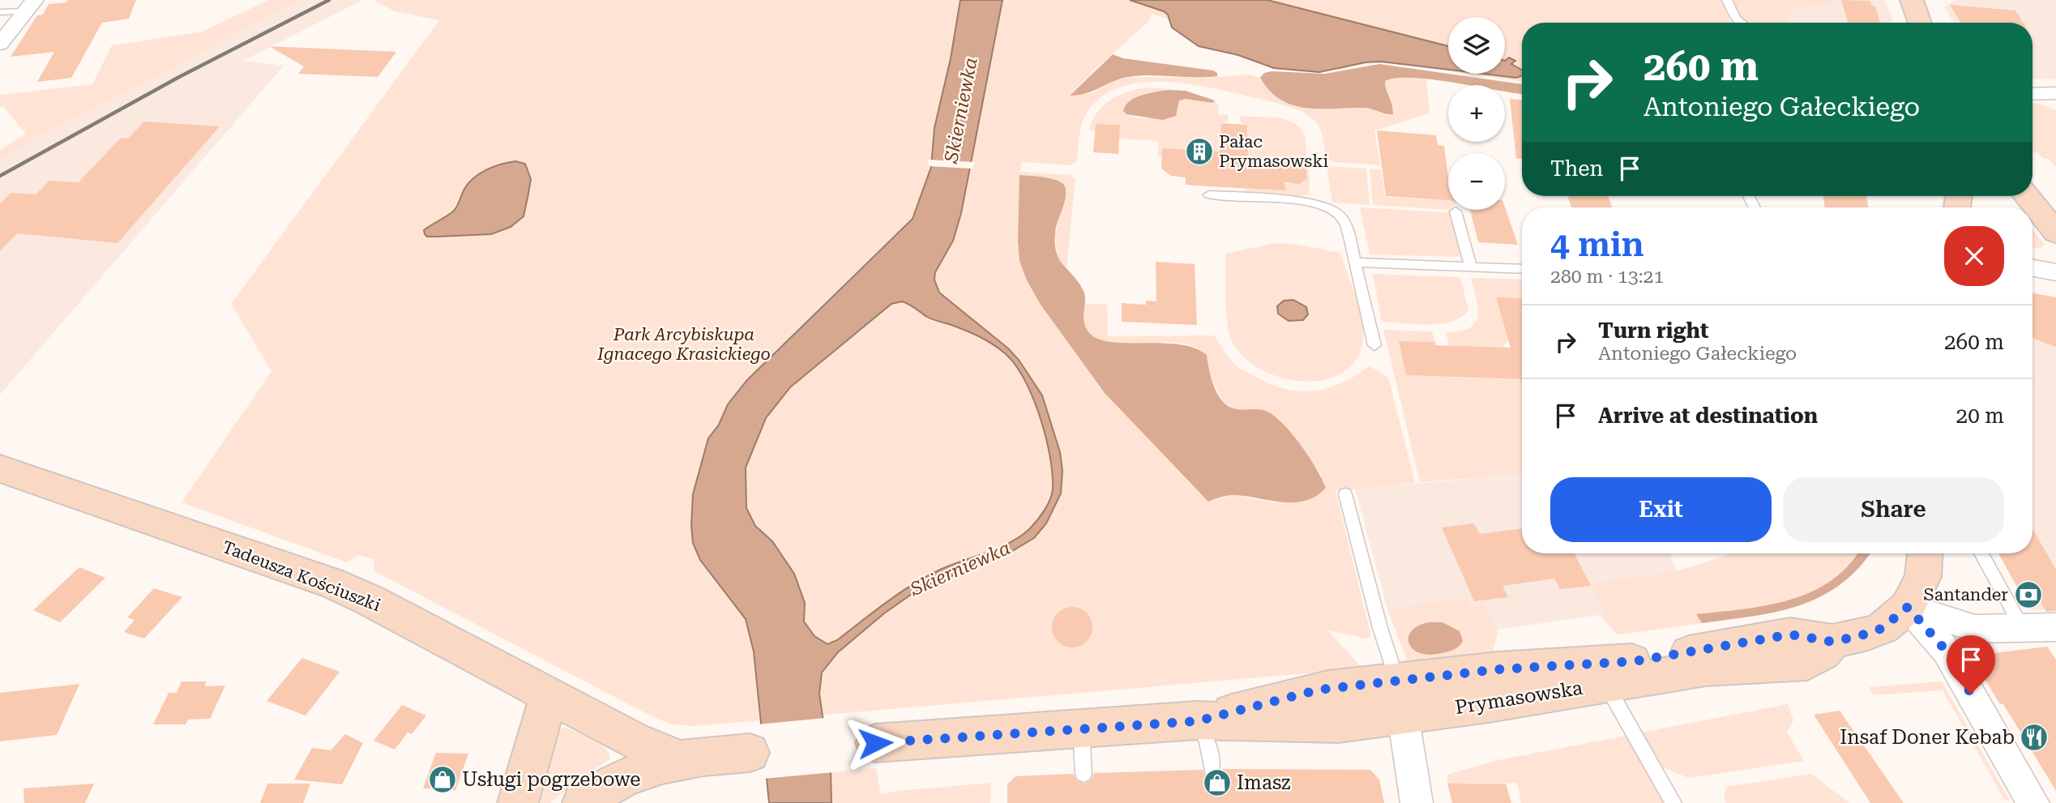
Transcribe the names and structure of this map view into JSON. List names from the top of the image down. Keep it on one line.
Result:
{"streets":{"street":["Tadeusza Kościuszki","Prymasowska"]},"water":["Skierniewka"],"parks":["Park Arcybiskupa Ignacego Krasickiego"],"places":{"building":["Pałac Prymasowski"],"bank":["Santander"],"restaurant":["Insaf Doner Kebab"],"shop":["Usługi pogrzebowe","Imasz"]},"page":{"map_buttons":["+","−"],"turn":["260 m","Antoniego Gałeckiego"],"then":"Then","heading":["4 min","280 m · 13:21"],"list":[{"name":"Turn right","note":"Antoniego Gałeckiego","value":"260 m"},{"name":"Arrive at destination","value":"20 m"}],"buttons":["Exit","Share"]}}
